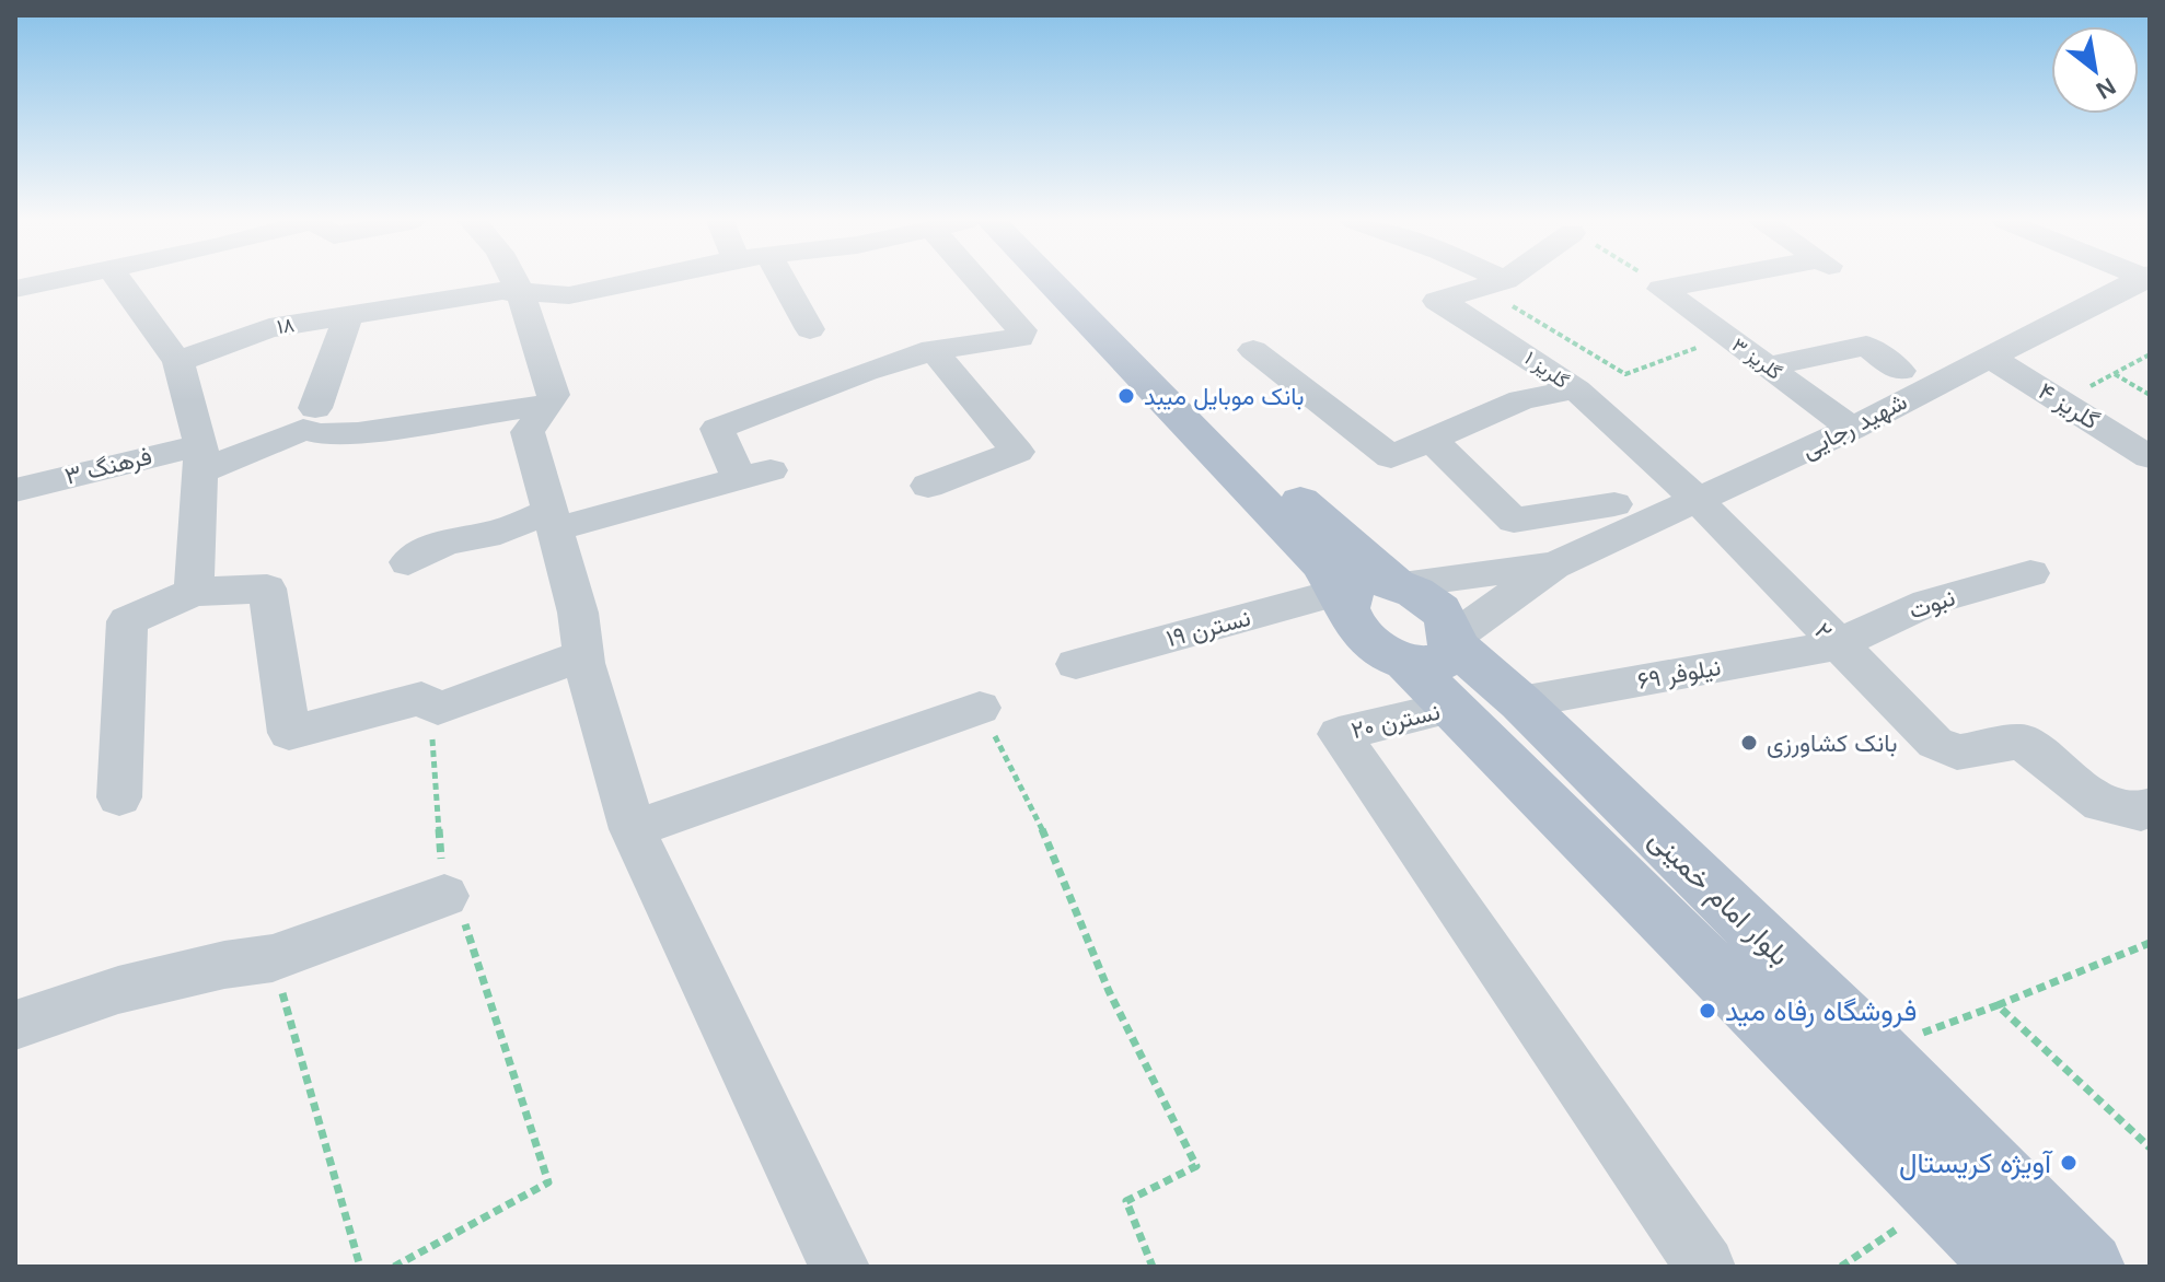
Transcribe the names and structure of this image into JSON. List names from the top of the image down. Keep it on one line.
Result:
{"streets":{"main road":["بلوار امام خمینی"],"street":["۱۸","گلریز ۳","گلریز ۱","گلریز ۴","شهید رجایی","فرهنگ ۳","نبوت","نسترن ۱۹","۲","نیلوفر ۶۹","نسترن ۲۰"]},"crossings":[["گلریز ۳","شهید رجایی"],["گلریز ۱","شهید رجایی"],["گلریز ۱","۲"],["گلریز ۴","شهید رجایی"],["شهید رجایی","۲"],["نبوت","۲"],["نبوت","نیلوفر ۶۹"],["۲","نیلوفر ۶۹"],["نیلوفر ۶۹","بلوار امام خمینی"],["نسترن ۲۰","بلوار امام خمینی"]],"places":["بانک موبایل میبد","بانک کشاورزی","فروشگاه رفاه مید","آویژه کریستال"],"north":"bottom right"}
